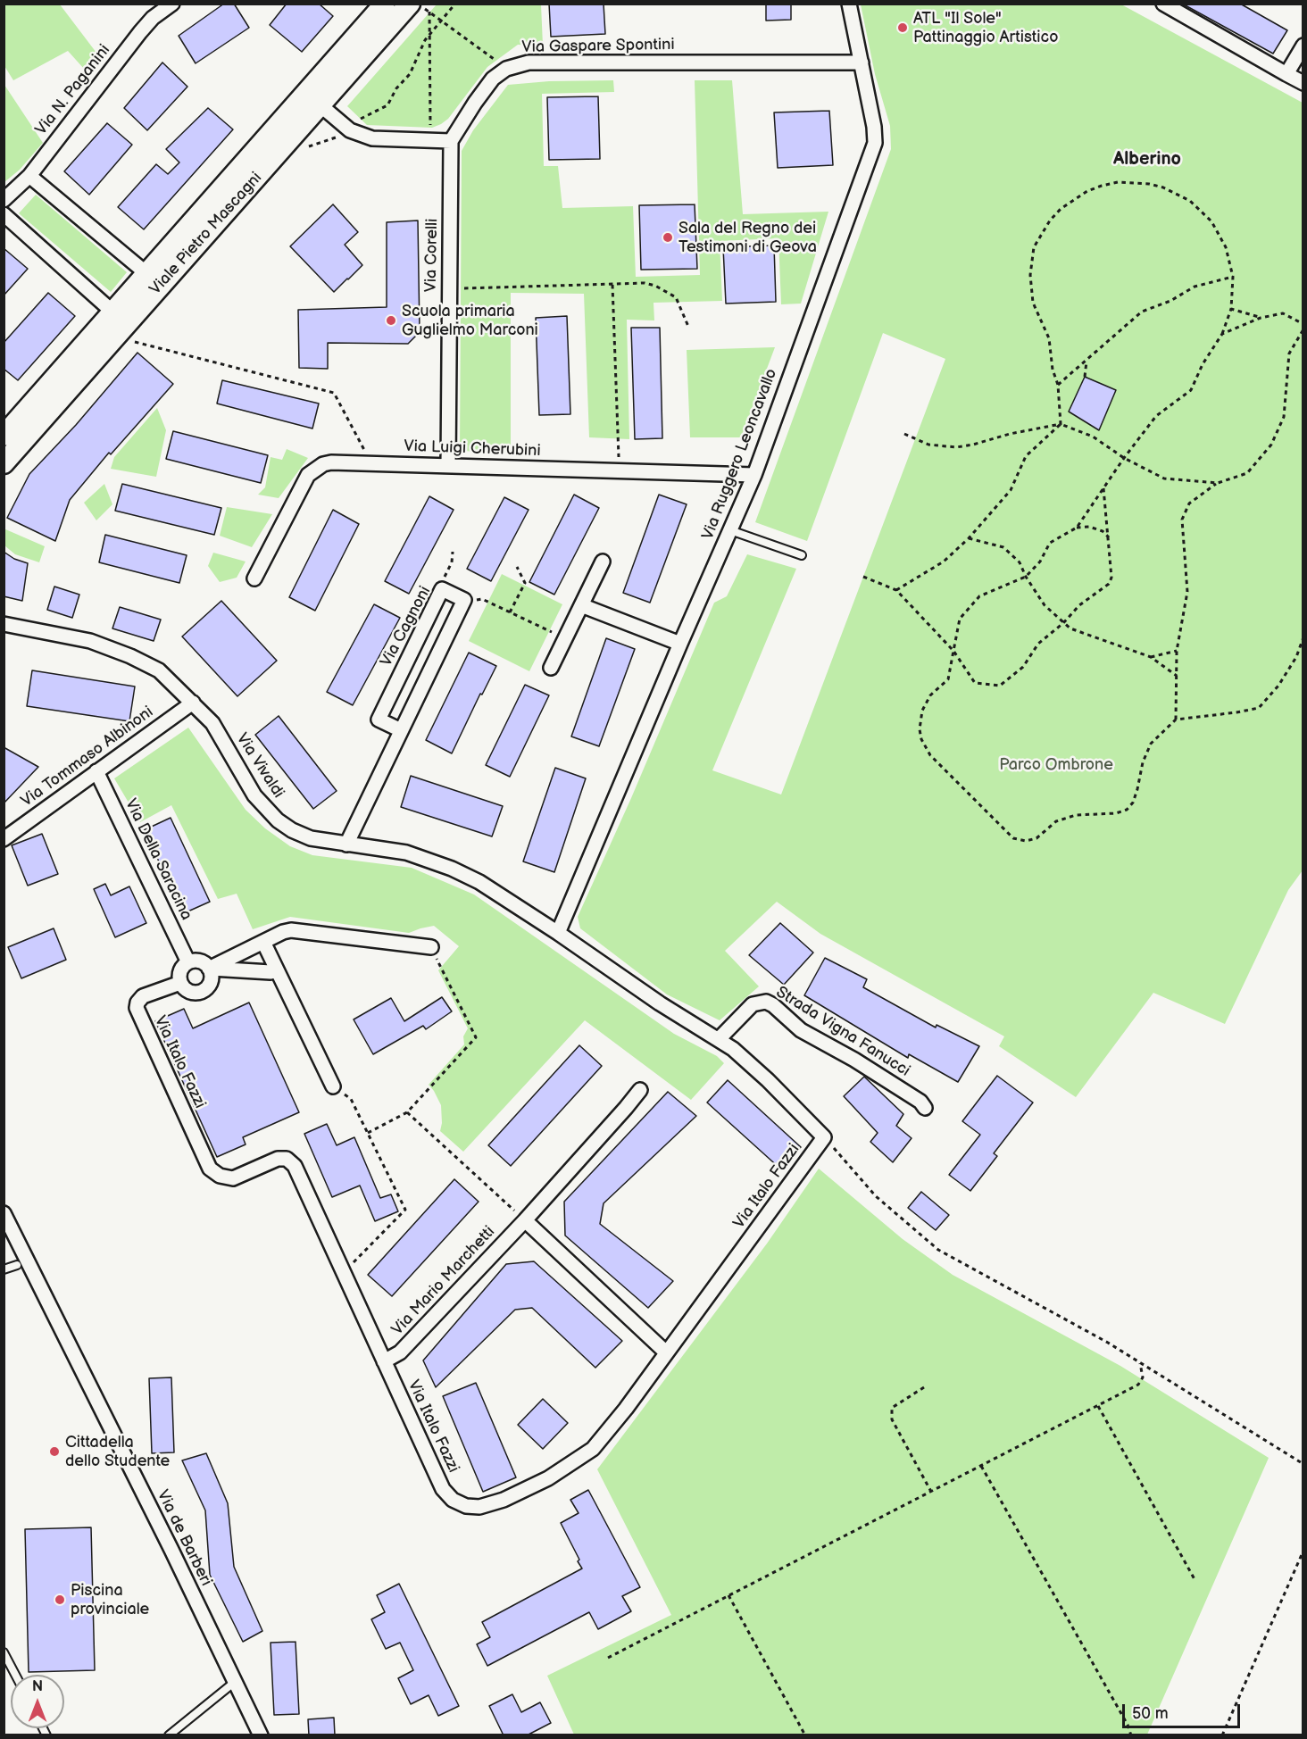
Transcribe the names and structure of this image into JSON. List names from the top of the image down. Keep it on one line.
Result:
{"streets":{"main road":["Viale Pietro Mascagni"],"street":["Via Gaspare Spontini","Via N. Paganini","Via Corelli","Via Luigi Cherubini","Via Ruggero Leoncavallo","Via Cagnoni","Via Tommaso Albinoni","Via Vivaldi","Via Della Saracina","Strada Vigna Fanucci","Via Italo Fazzi","Via Mario Marchetti","Via de Barberi"]},"crossings":[["Via Gaspare Spontini","Via Corelli"],["Via Gaspare Spontini","Via Ruggero Leoncavallo"],["Via Corelli","Via Luigi Cherubini"],["Via Luigi Cherubini","Via Ruggero Leoncavallo"],["Via Ruggero Leoncavallo","Via Vivaldi"],["Via Tommaso Albinoni","Via Vivaldi"],["Via Tommaso Albinoni","Via Della Saracina"],["Via Della Saracina","Via Italo Fazzi"],["Via Italo Fazzi","Via Mario Marchetti"]],"districts":["Alberino"],"parks":["Parco Ombrone"],"places":["ATL \"Il Sole\" Pattinaggio Artistico","Sala del Regno dei Testimoni di Geova","Scuola primaria Guglielmo Marconi","Cittadella dello Studente","Piscina provinciale"],"scale_bar":"50 m","north":"top"}
